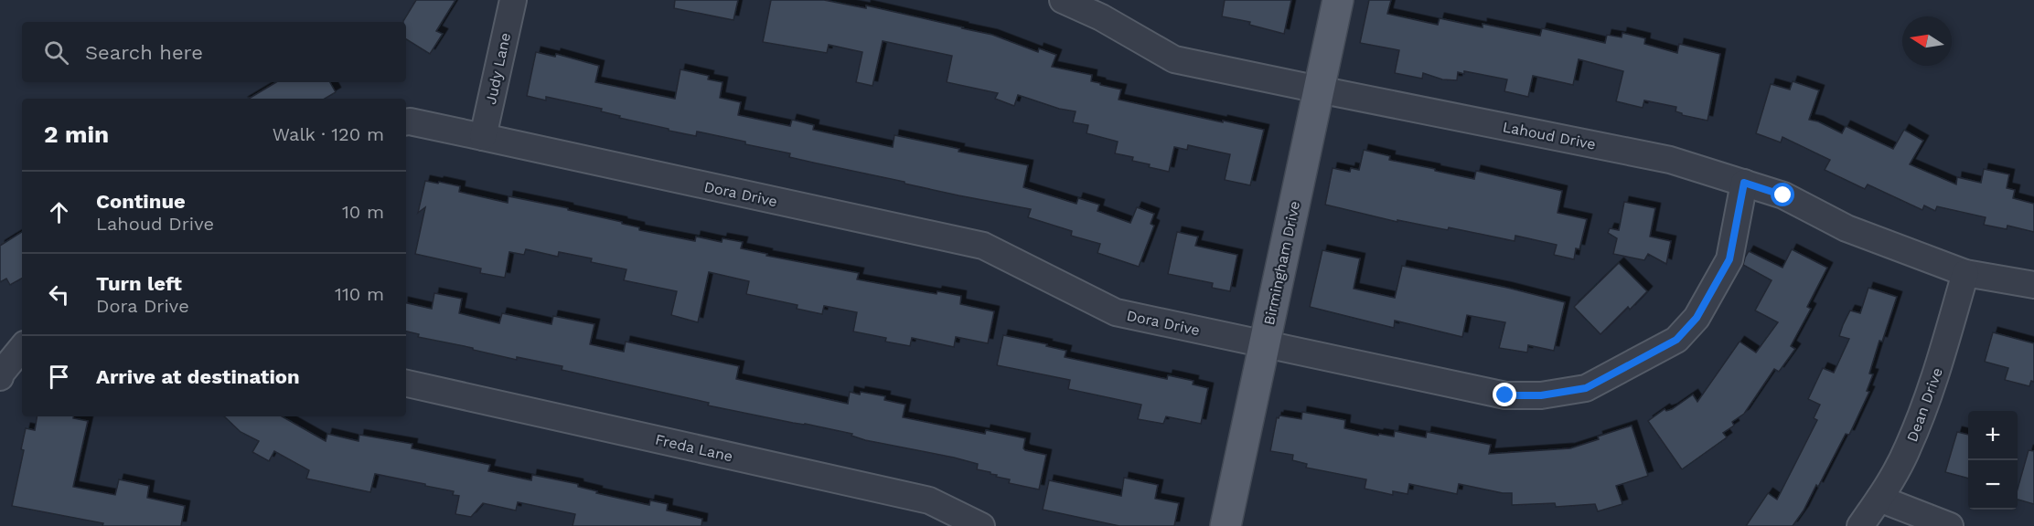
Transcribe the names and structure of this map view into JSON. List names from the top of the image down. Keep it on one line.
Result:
{"streets":{"main road":["Birmingham Drive"],"street":["Judy Lane","Lahoud Drive","Dora Drive","Dean Drive","Freda Lane"]},"crossings":[["Judy Lane","Dora Drive"],["Lahoud Drive","Dora Drive"],["Lahoud Drive","Birmingham Drive"],["Lahoud Drive","Dean Drive"],["Dora Drive","Birmingham Drive"]],"north":"left","page":{"search":"Search here","heading":["2 min","Walk · 120 m"],"list":[["Continue","Lahoud Drive","10 m"],["Turn left","Dora Drive","110 m"],"Arrive at destination"],"map_buttons":["+","−"]}}
